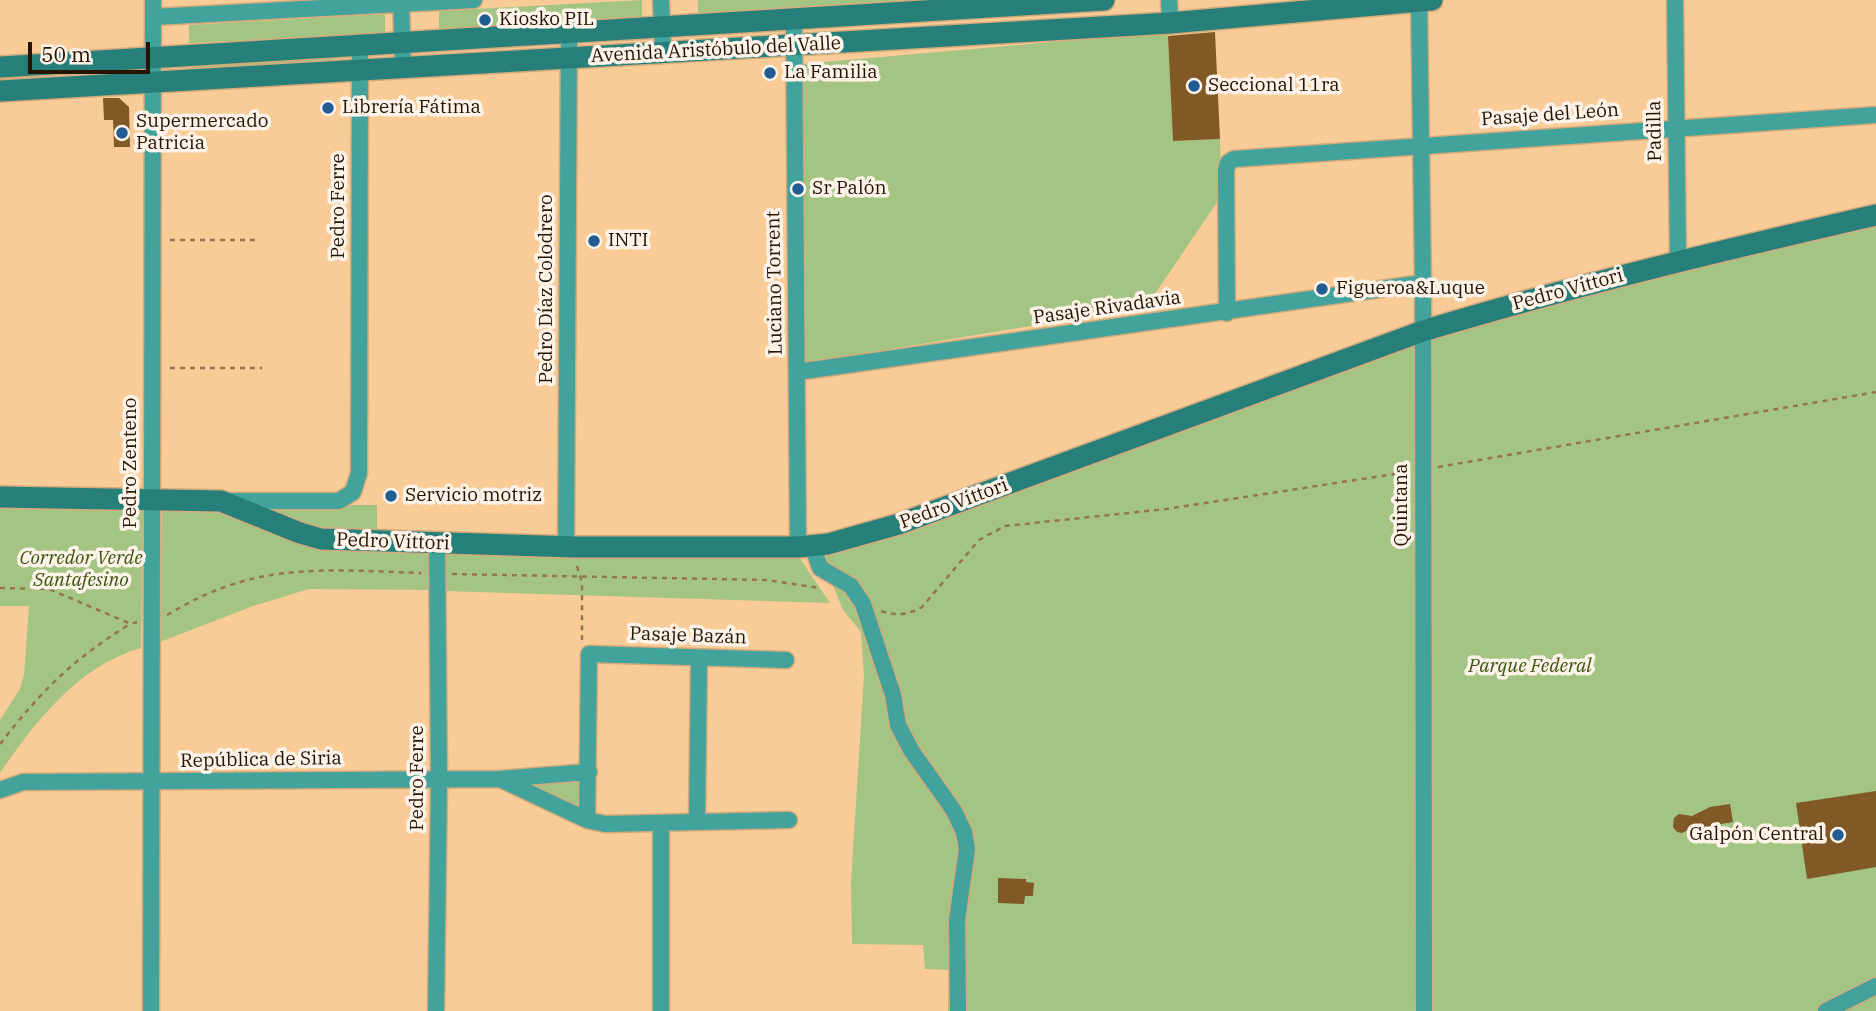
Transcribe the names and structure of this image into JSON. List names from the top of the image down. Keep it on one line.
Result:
{"streets":{"main road":["Avenida Aristóbulo del Valle","Pedro Vittori"],"street":["Pasaje del León","Padilla","Pedro Ferre","Luciano Torrent","Pedro Díaz Colodrero","Pasaje Rivadavia","Pedro Zenteno","Quintana","Pasaje Bazán","República de Siria"]},"crossings":[["Avenida Aristóbulo del Valle","Pedro Ferre"],["Avenida Aristóbulo del Valle","Luciano Torrent"],["Avenida Aristóbulo del Valle","Pedro Díaz Colodrero"],["Avenida Aristóbulo del Valle","Pedro Zenteno"],["Avenida Aristóbulo del Valle","Quintana"],["Pasaje del León","Padilla"],["Pasaje del León","Pasaje Rivadavia"],["Pasaje del León","Quintana"],["Padilla","Pedro Vittori"],["Pedro Ferre","Pedro Vittori"],["Pedro Ferre","República de Siria"],["Luciano Torrent","Pedro Vittori"],["Luciano Torrent","Pasaje Rivadavia"],["Pedro Díaz Colodrero","Pedro Vittori"],["Pedro Vittori","Pedro Zenteno"],["Pedro Vittori","Quintana"],["Pasaje Rivadavia","Quintana"],["Pedro Zenteno","República de Siria"]],"parks":["Corredor Verde Santafesino","Parque Federal"],"places":["Kiosko PIL","La Familia","Seccional 11ra","Librería Fátima","Supermercado Patricia","Sr Palón","INTI","Figueroa&Luque","Servicio motriz","Galpón Central"],"scale_bar":"50 m"}
